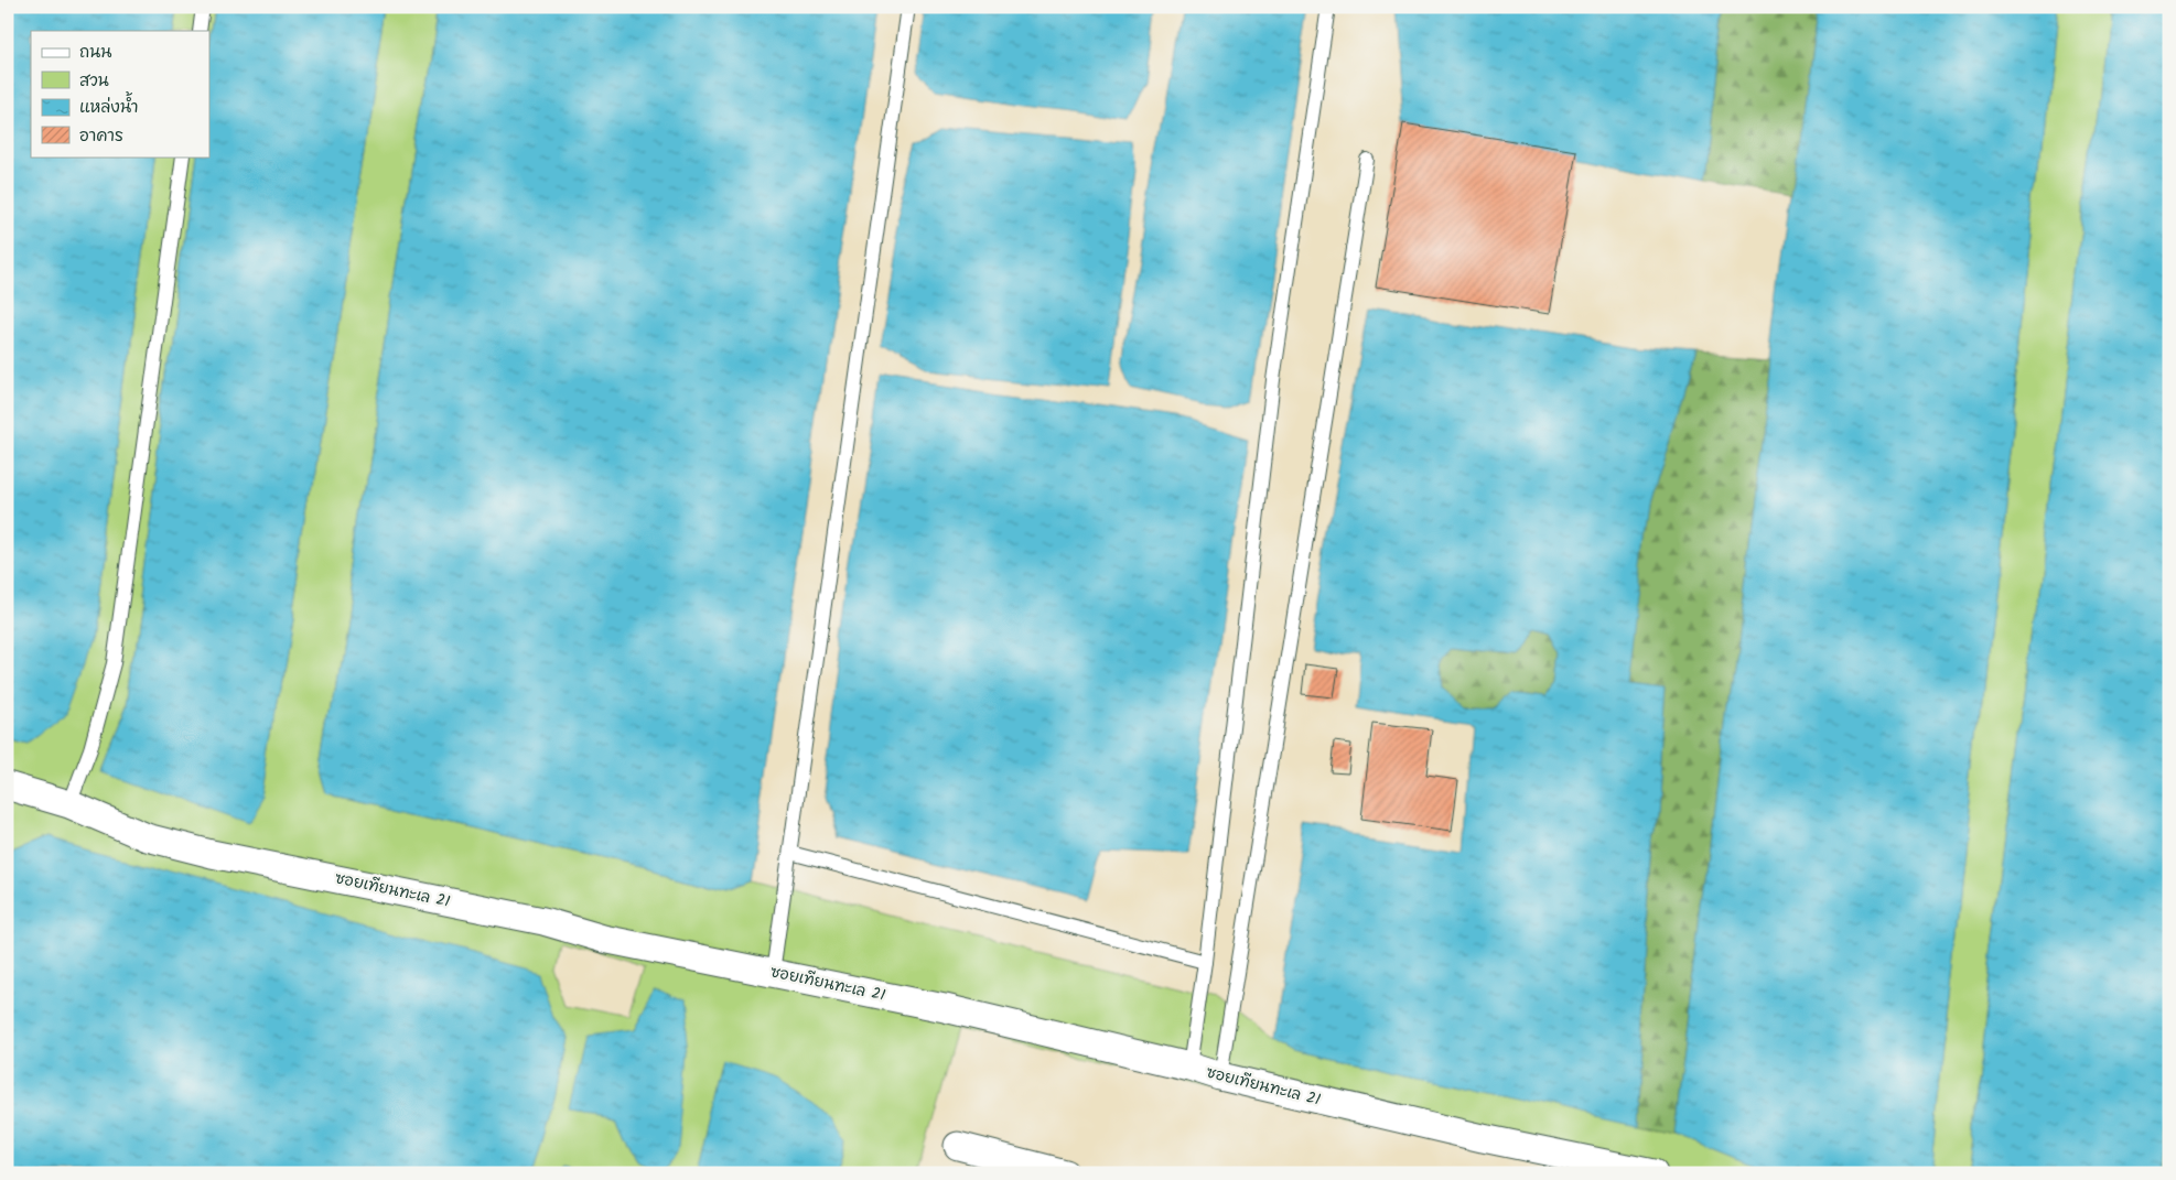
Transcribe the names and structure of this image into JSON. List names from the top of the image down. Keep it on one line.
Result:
{"streets":{"street":["ซอยเทียนทะเล 21"]},"legend":["ถนน","สวน","แหล่งน้ำ","อาคาร"]}
